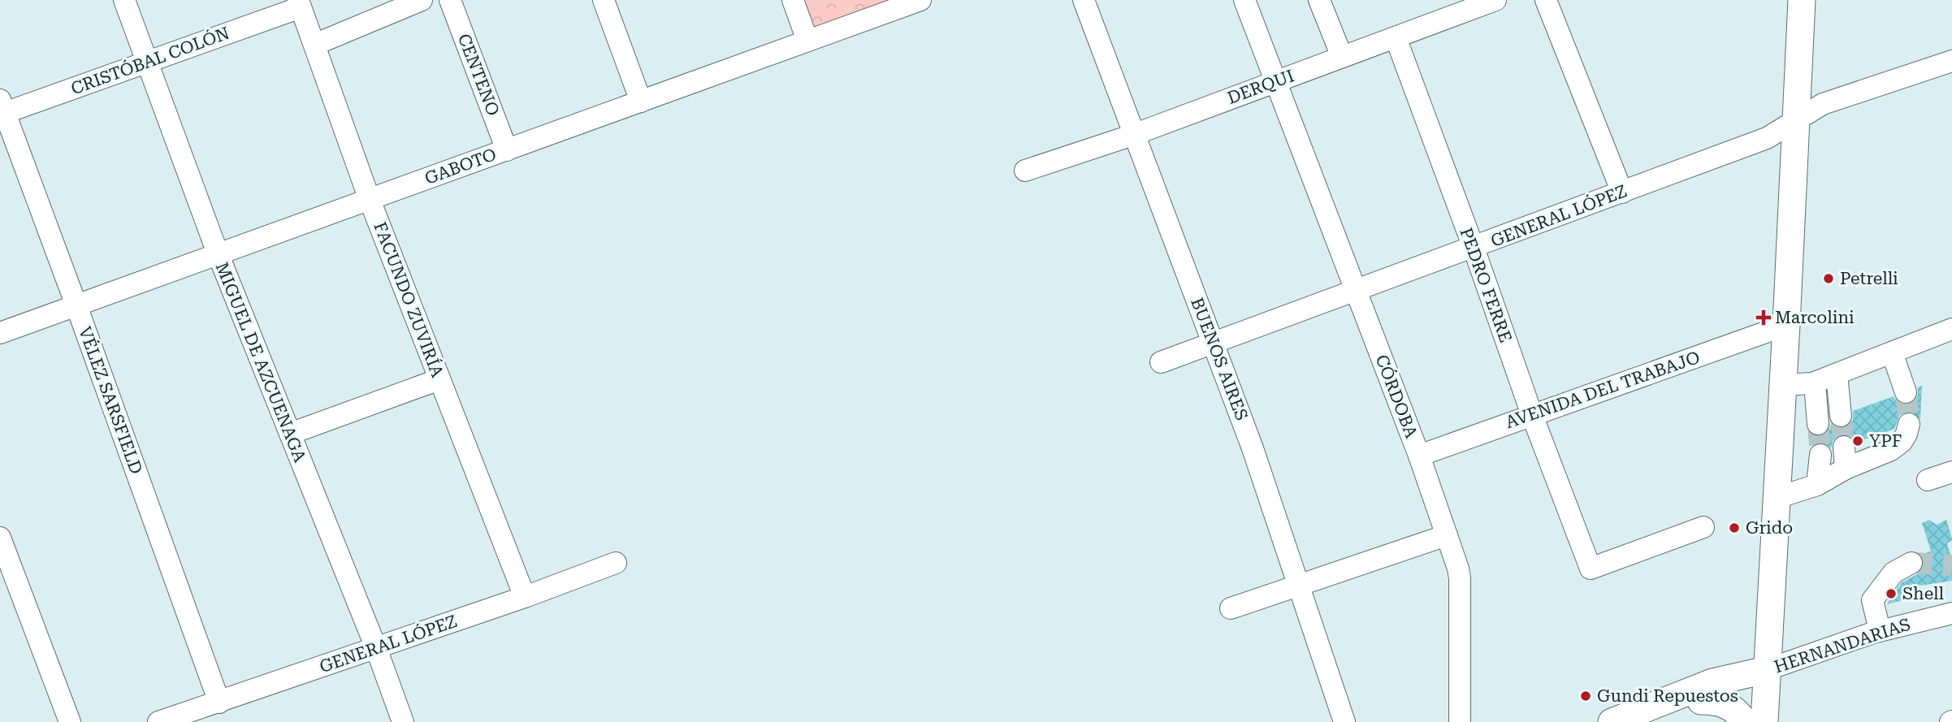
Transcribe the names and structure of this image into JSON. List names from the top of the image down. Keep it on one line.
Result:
{"streets":{"street":["CRISTÓBAL COLÓN","CENTENO","DERQUI","GABOTO","GENERAL LÓPEZ","PEDRO FERRE","FACUNDO ZUVIRÍA","BUENOS AIRES","MIGUEL DE AZCUENAGA","AVENIDA DEL TRABAJO","CÓRDOBA","VÉLEZ SARSFIELD","HERNANDARIAS"]},"crossings":[["CRISTÓBAL COLÓN","FACUNDO ZUVIRÍA"],["CRISTÓBAL COLÓN","MIGUEL DE AZCUENAGA"],["CRISTÓBAL COLÓN","VÉLEZ SARSFIELD"],["CENTENO","GABOTO"],["DERQUI","PEDRO FERRE"],["DERQUI","BUENOS AIRES"],["DERQUI","CÓRDOBA"],["GABOTO","FACUNDO ZUVIRÍA"],["GABOTO","MIGUEL DE AZCUENAGA"],["GABOTO","VÉLEZ SARSFIELD"],["GENERAL LÓPEZ","PEDRO FERRE"],["GENERAL LÓPEZ","FACUNDO ZUVIRÍA"],["GENERAL LÓPEZ","BUENOS AIRES"],["GENERAL LÓPEZ","MIGUEL DE AZCUENAGA"],["GENERAL LÓPEZ","CÓRDOBA"],["GENERAL LÓPEZ","VÉLEZ SARSFIELD"],["PEDRO FERRE","AVENIDA DEL TRABAJO"],["AVENIDA DEL TRABAJO","CÓRDOBA"]],"places":{"other":["Petrelli","YPF","Grido","Shell","Gundi Repuestos"],"health":["Marcolini"]}}
